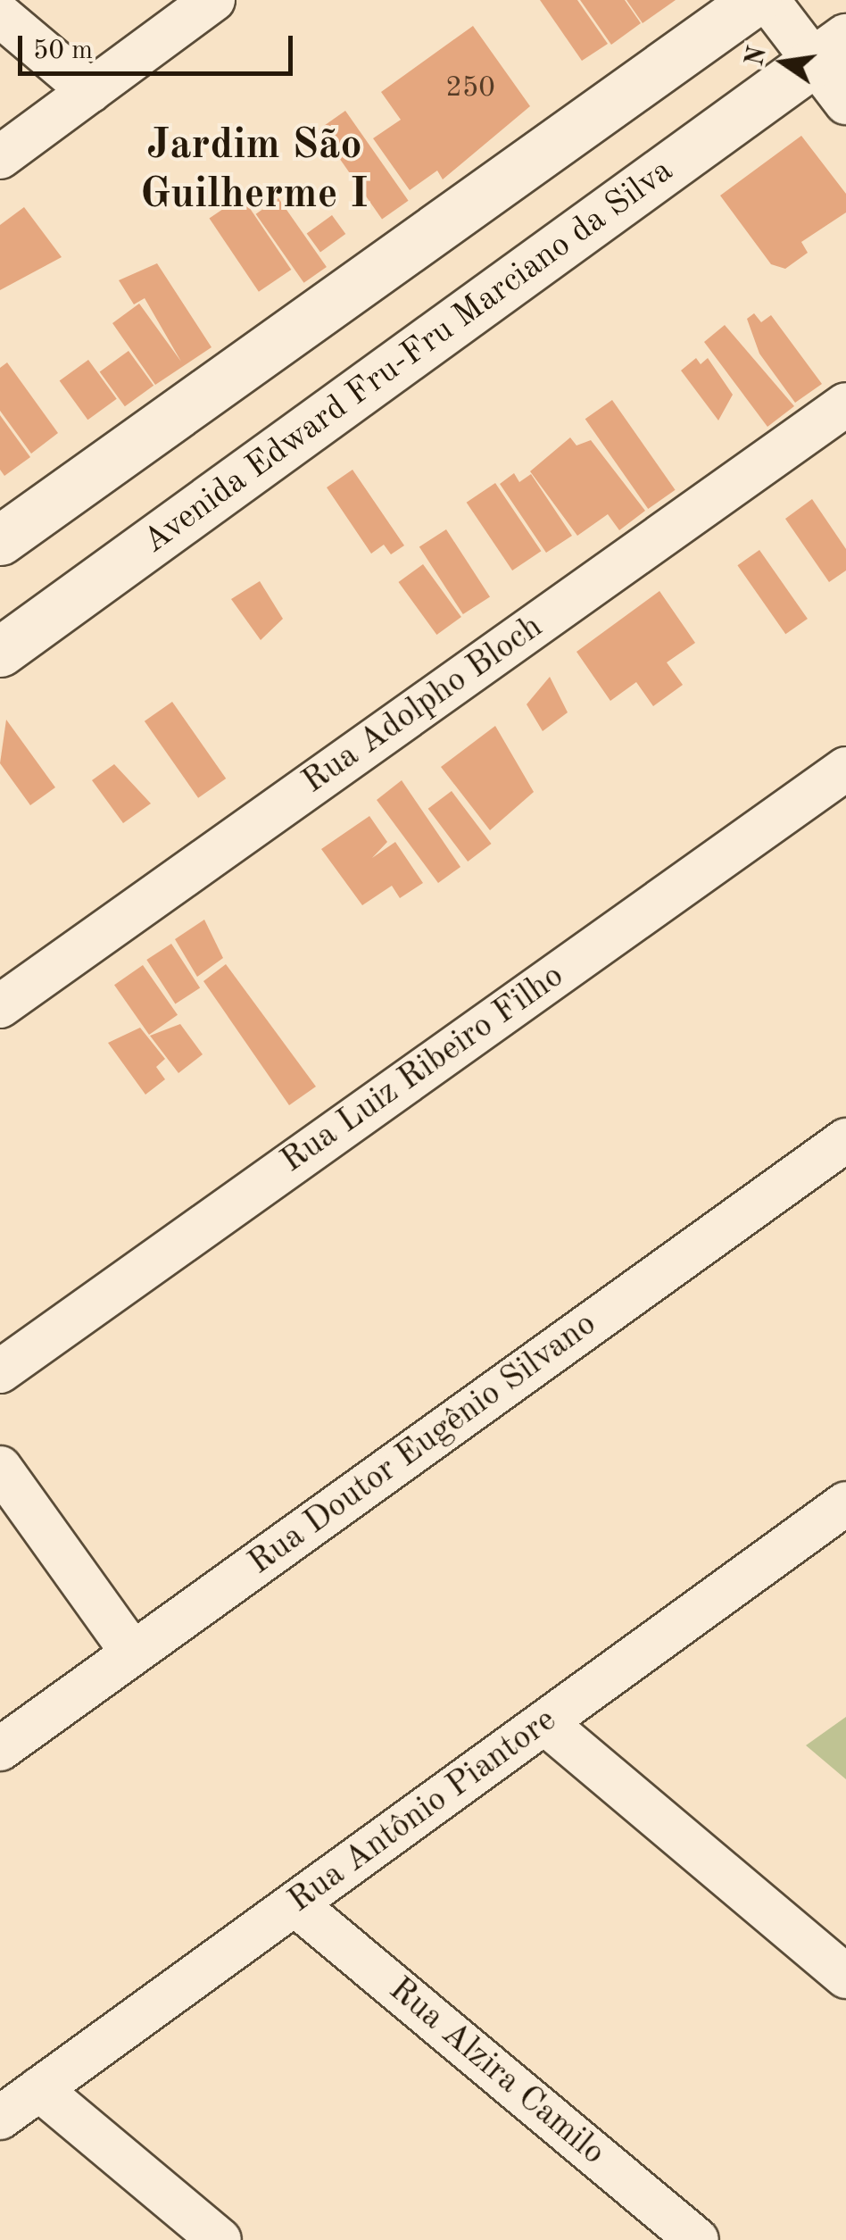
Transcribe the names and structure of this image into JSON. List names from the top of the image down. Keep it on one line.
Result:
{"streets":{"main road":["Avenida Edward Fru-Fru Marciano da Silva"],"street":["Rua Adolpho Bloch","Rua Luiz Ribeiro Filho","Rua Doutor Eugênio Silvano","Rua Antônio Piantore","Rua Alzira Camilo"]},"crossings":[["Rua Antônio Piantore","Rua Alzira Camilo"]],"districts":["Jardim São Guilherme I"],"house_numbers":["250"],"scale_bar":"50 m","north":"left"}
